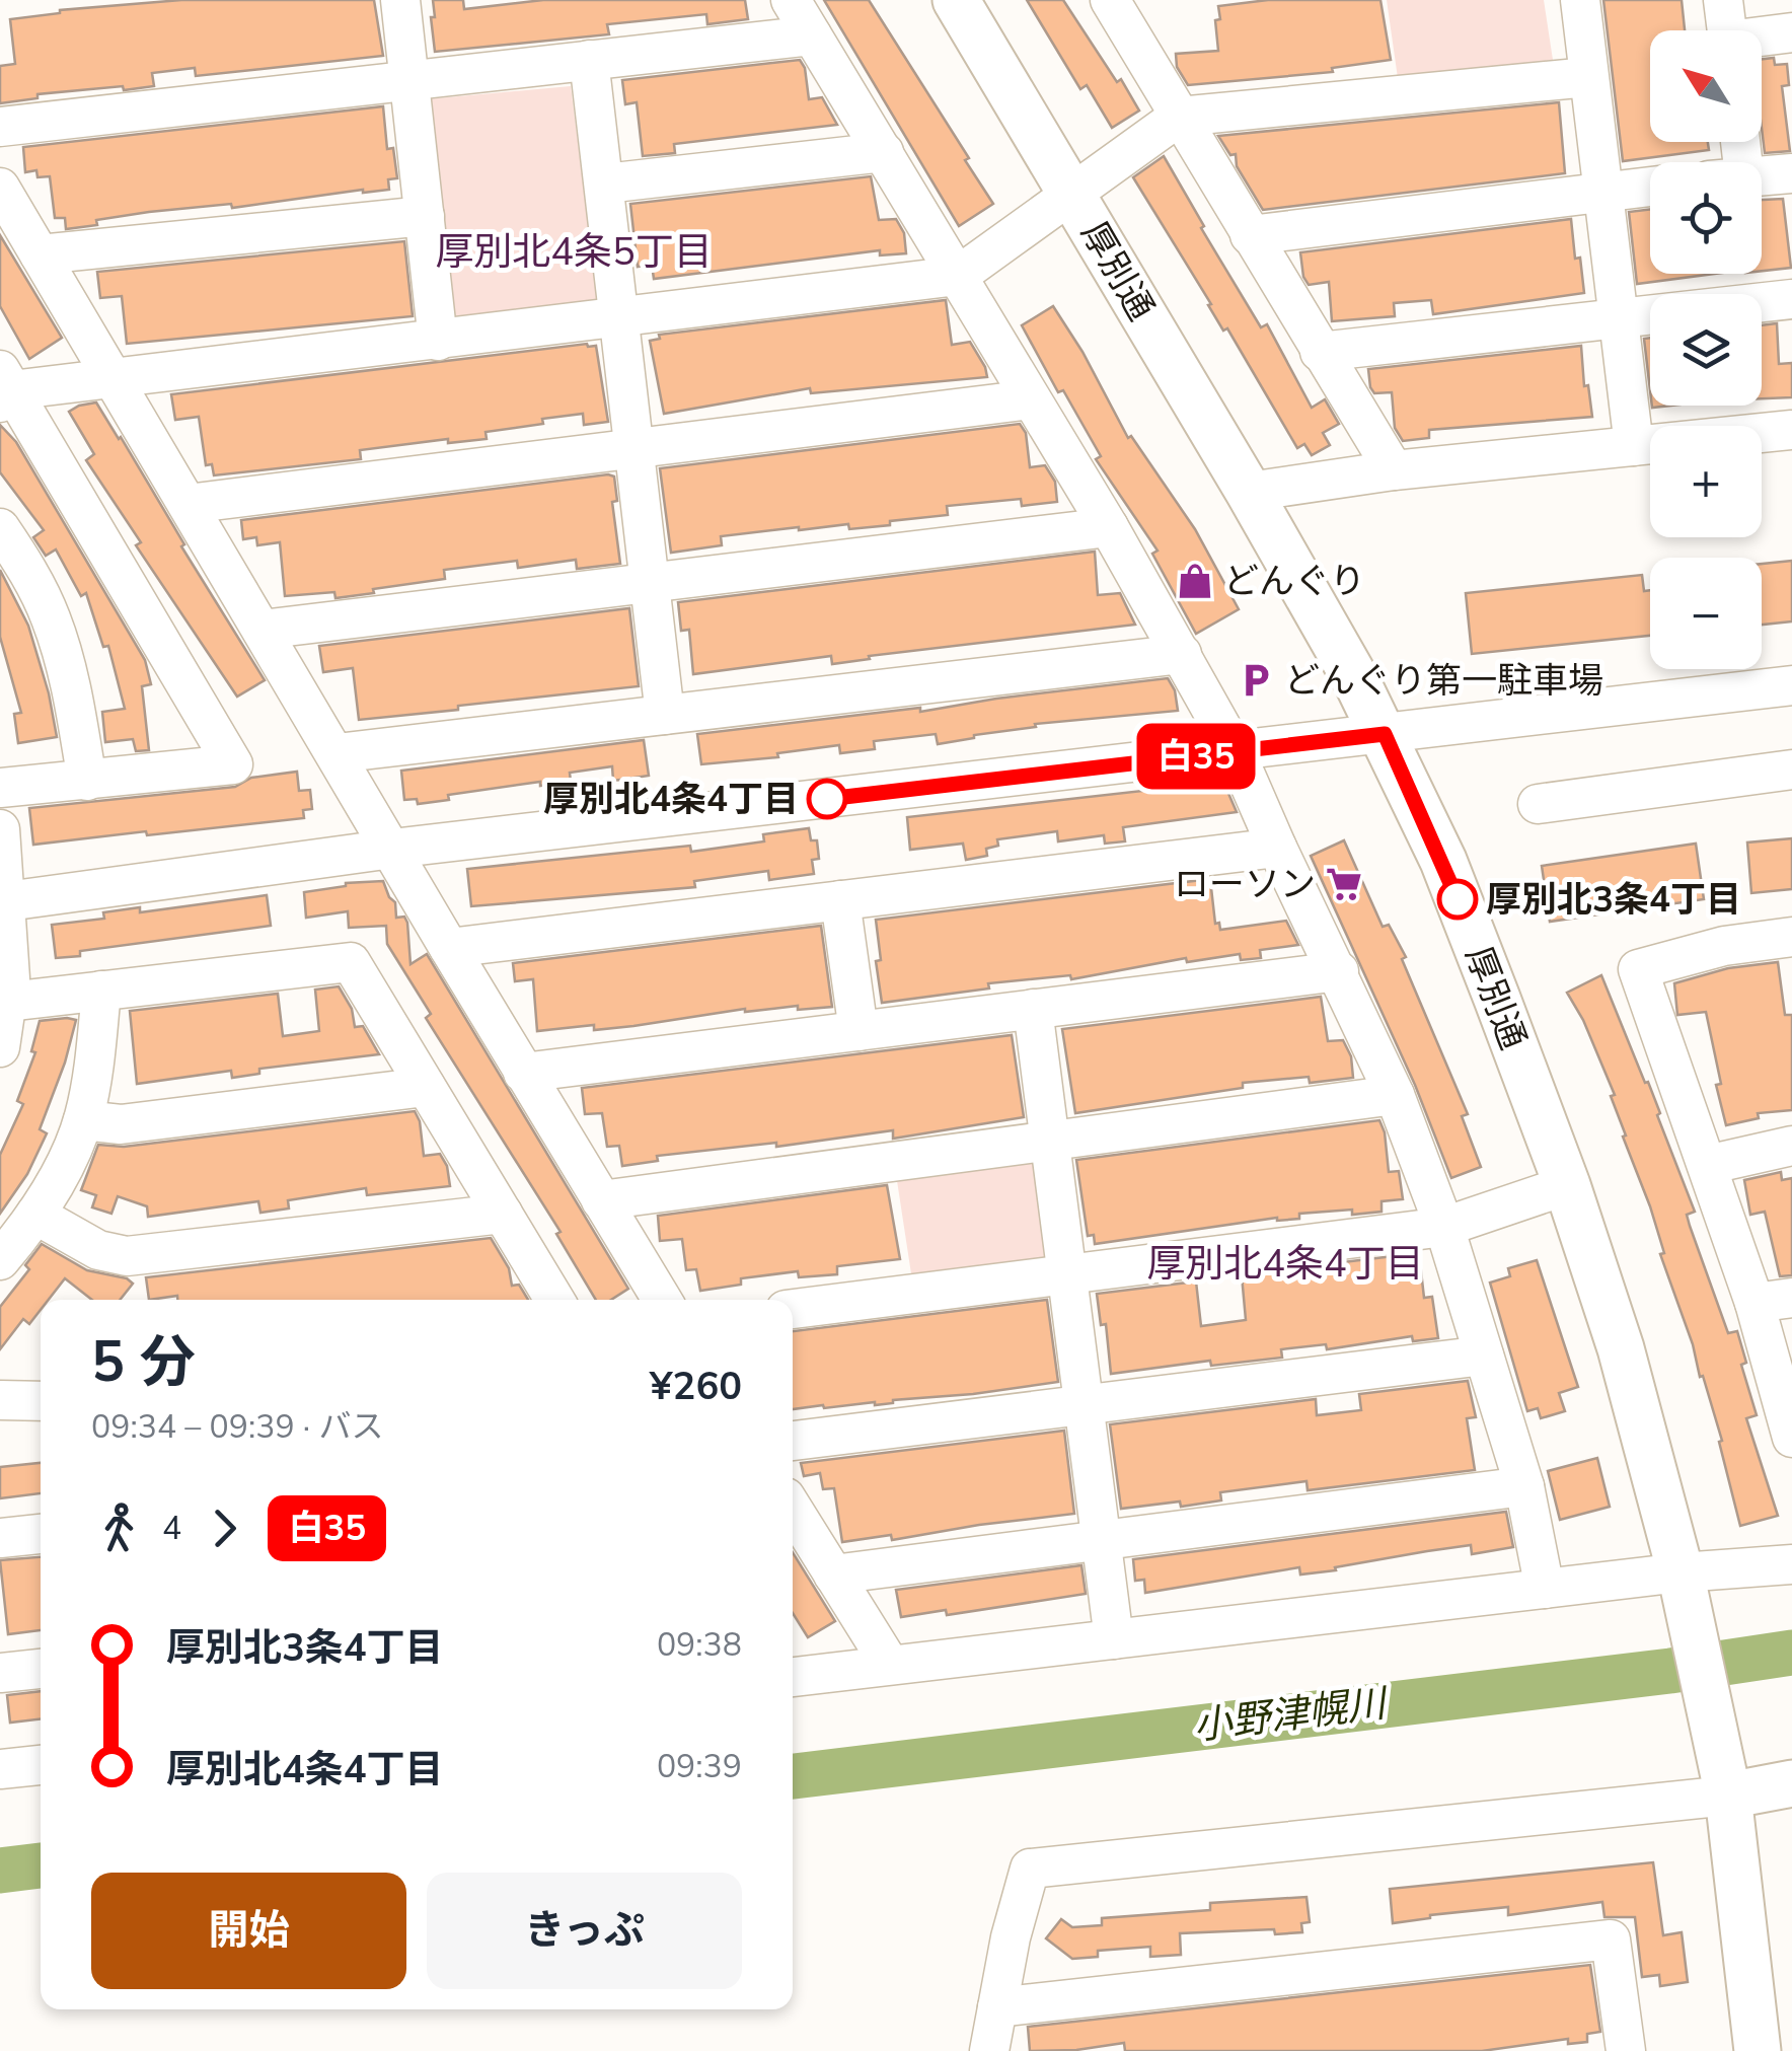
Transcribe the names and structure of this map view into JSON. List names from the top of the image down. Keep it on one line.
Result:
{"streets":{"main road":["厚別通"]},"districts":["厚別北4条5丁目","厚別北4条4丁目"],"water":["小野津幌川"],"places":{"shop":["どんぐり"],"parking":["どんぐり第一駐車場"],"other":["厚別北4条4丁目","厚別北3条4丁目"],"supermarket":["ローソン"]},"lines":["bus line 白35"],"north":"top left","page":{"on_map":"白35","map_buttons":["+","−"],"heading":["5 分","09:34 – 09:39 · バス","¥260"],"legs":["4","白35"],"list":[{"name":"厚別北3条4丁目","value":"09:38"},{"name":"厚別北4条4丁目","value":"09:39"}],"buttons":["開始","きっぷ"]}}
